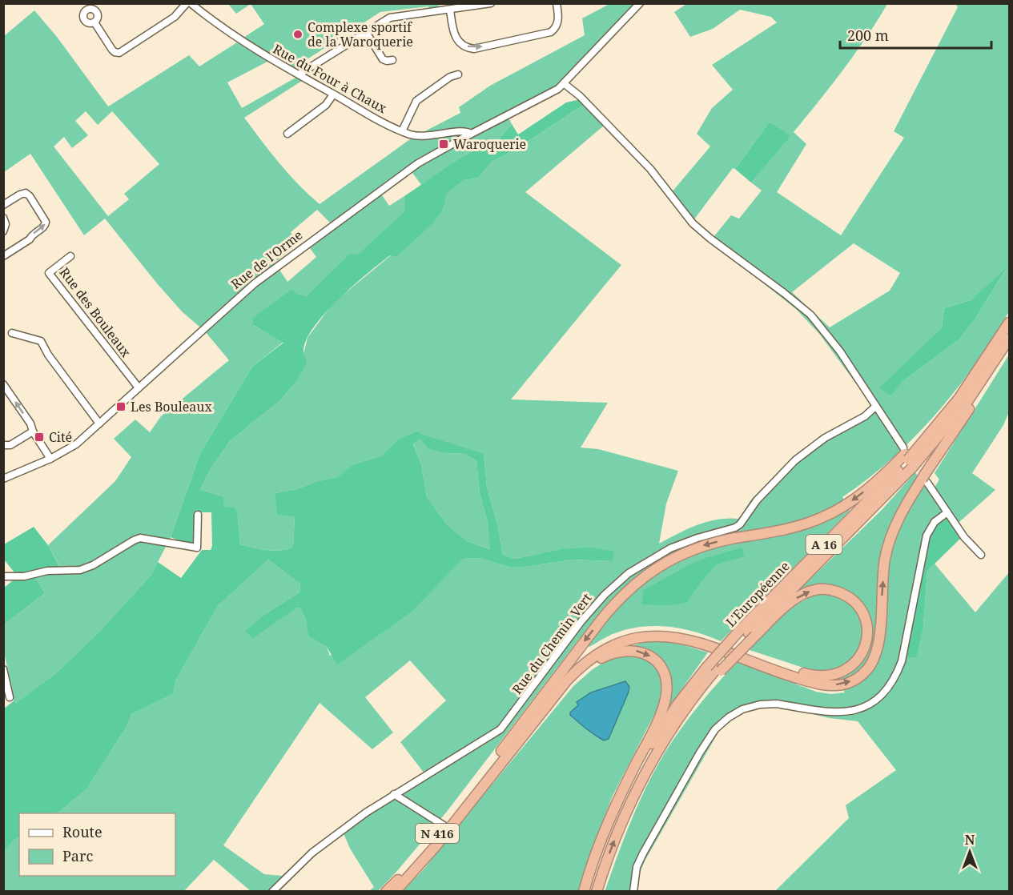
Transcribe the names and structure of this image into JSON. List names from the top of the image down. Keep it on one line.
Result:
{"streets":{"highway":["A 16","L'Européenne","N 416"],"street":["Rue du Four à Chaux","Rue de l'Orme","Rue des Bouleaux","Rue du Chemin Vert"]},"crossings":[["Rue du Four à Chaux","Rue de l'Orme"],["Rue de l'Orme","Rue des Bouleaux"]],"places":{"other":["Complexe sportif de la Waroquerie"],"transit":["Waroquerie","Les Bouleaux","Cité"]},"legend":["Route","Parc"],"scale_bar":"200 m","north":"top"}
